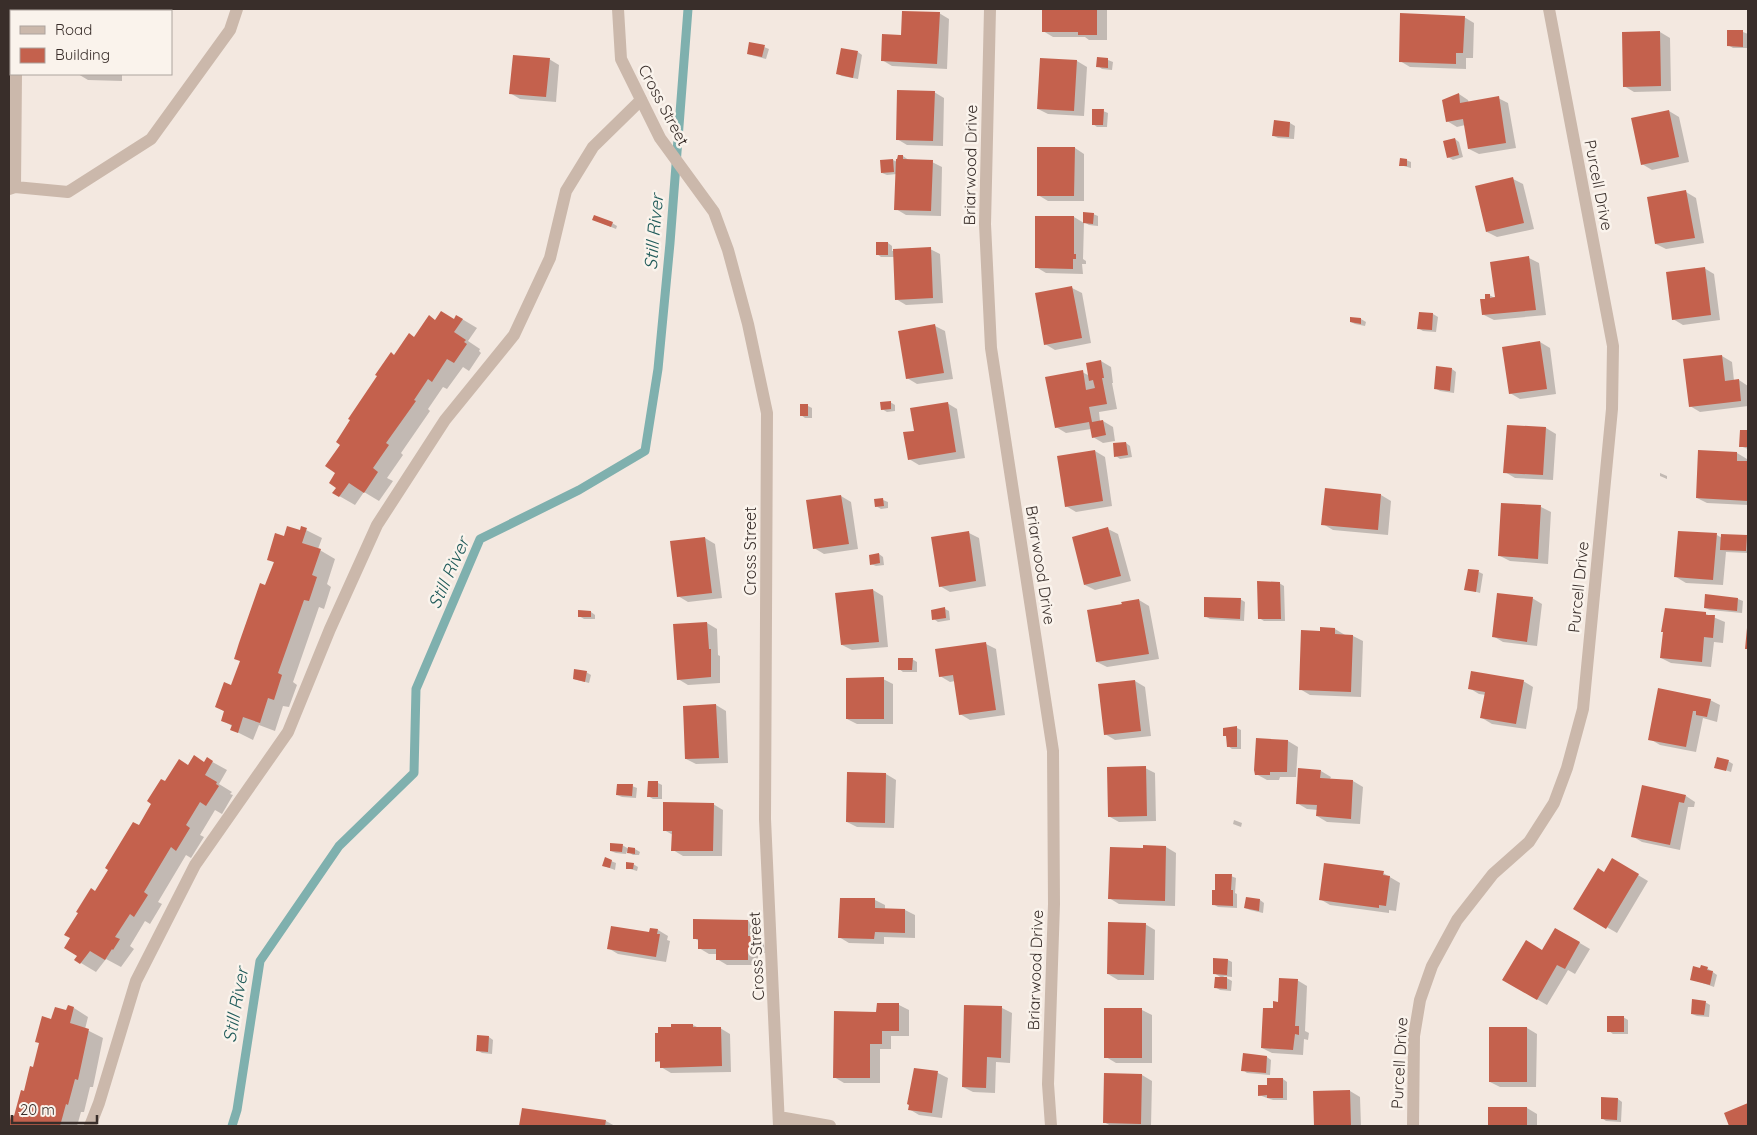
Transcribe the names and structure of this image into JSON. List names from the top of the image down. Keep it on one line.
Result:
{"streets":{"street":["Cross Street","Briarwood Drive","Purcell Drive"]},"water":["Still River"],"legend":["Road","Building"],"scale_bar":"20 m"}
